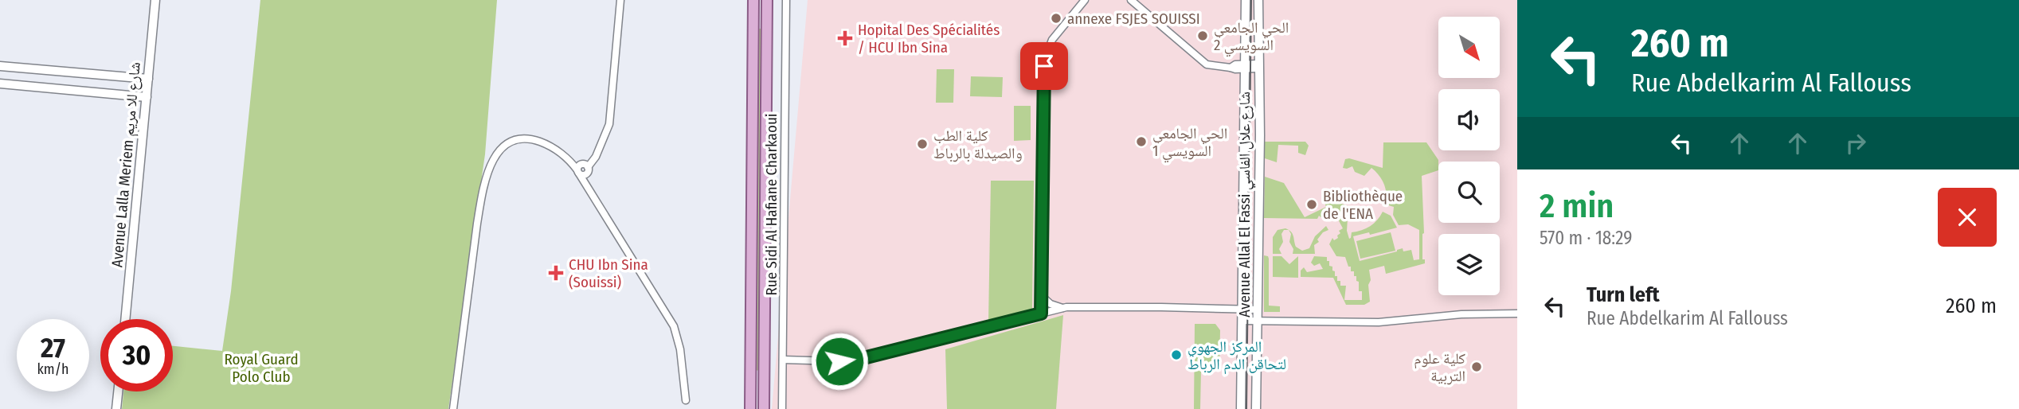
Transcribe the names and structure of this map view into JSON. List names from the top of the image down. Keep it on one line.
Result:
{"streets":{"street":["Avenue Lalla Meriem شارع للا مريم","Rue Sidi Al Hafiane Charkaoui","Avenue Allal El Fassi شارع علال الفاسي"]},"parks":["Royal Guard Polo Club"],"places":{"other":["annexe FSJES SOUISSI","الحي الجامعي السويسي 2","الحي الجامعي السويسي 1","كلية الطب والصيدلة بالرباط","Bibliothèque de l'ENA","المركز الجهوي لتحاقن الدم الرباط","كلية علوم التربية"],"health":["Hopital Des Spécialités / HCU Ibn Sina","CHU Ibn Sina (Souissi)"]},"north":"bottom right","page":{"turn":["260 m","Rue Abdelkarim Al Fallouss"],"heading":["2 min","570 m · 18:29"],"list":[{"name":"Turn left","note":"Rue Abdelkarim Al Fallouss","value":"260 m"}],"speed":"27 km/h","limit":"30"}}
